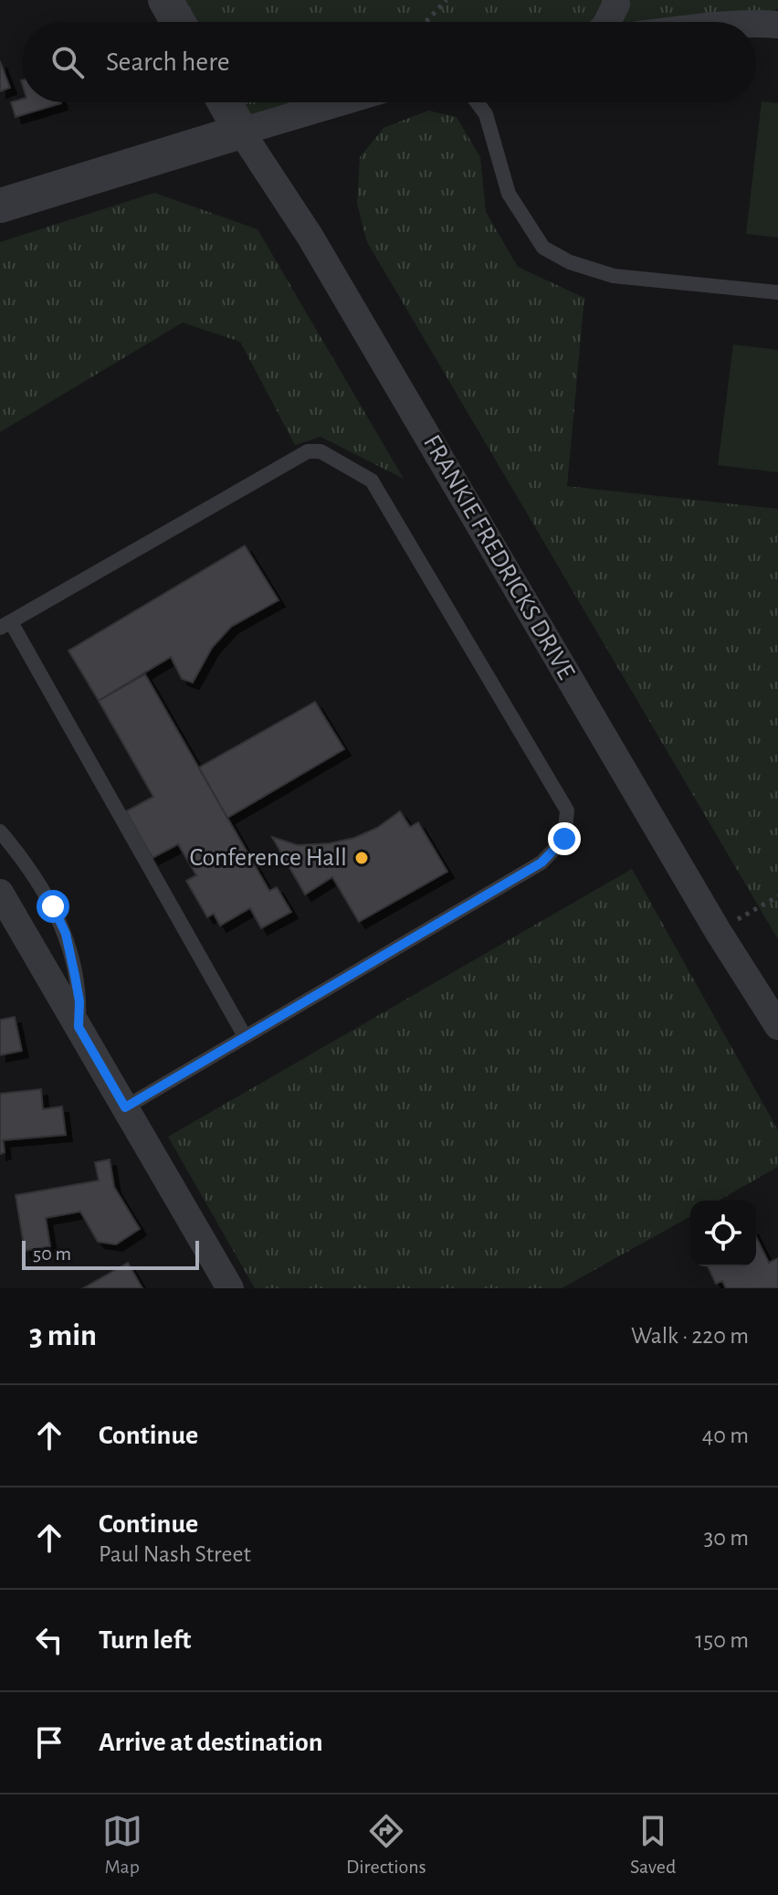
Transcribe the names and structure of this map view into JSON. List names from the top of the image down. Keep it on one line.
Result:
{"streets":{"street":["FRANKIE FREDRICKS DRIVE"]},"places":["Conference Hall"],"scale_bar":"50 m","page":{"search":"Search here","scale":"50 m","heading":["3 min","Walk · 220 m"],"list":[["Continue","40 m"],["Continue","Paul Nash Street","30 m"],["Turn left","150 m"],"Arrive at destination"],"nav":["Map","Directions","Saved"]}}
